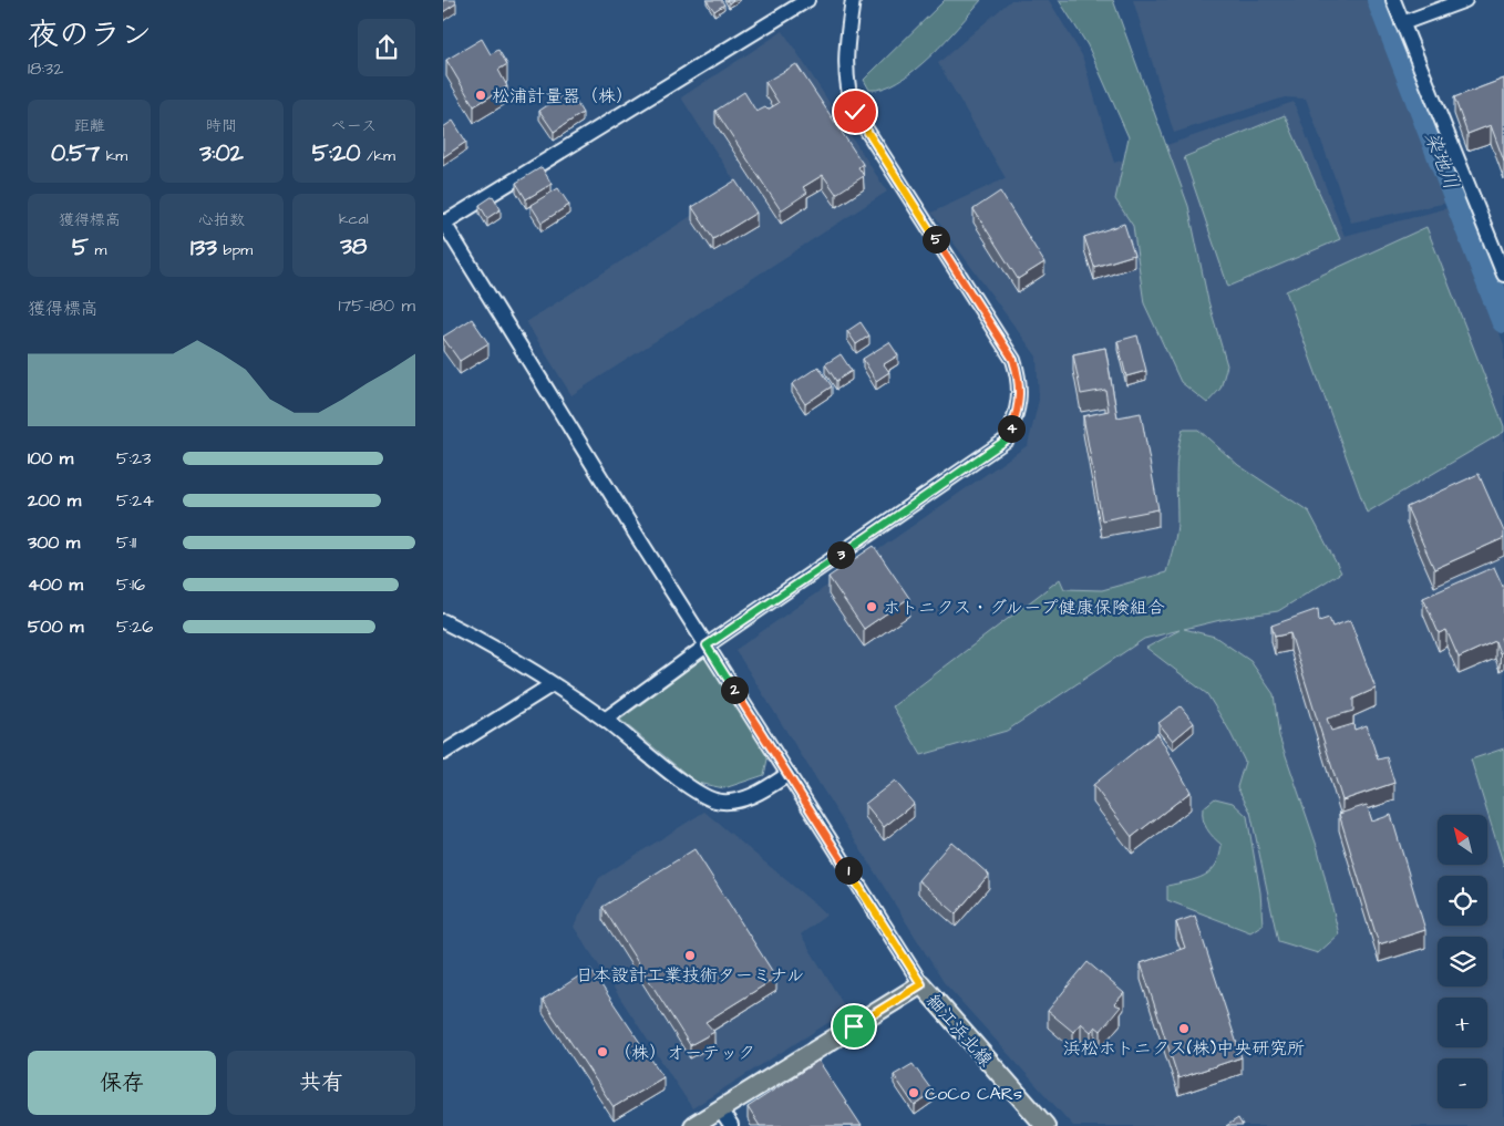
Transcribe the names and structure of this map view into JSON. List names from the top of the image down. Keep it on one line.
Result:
{"streets":{"main road":["細江浜北線"]},"water":["染地川"],"places":["松浦計量器（株）","ホトニクス・グループ健康保険組合","日本設計工業技術ターミナル","浜松ホトニクス(株)中央研究所","（株）オーテック","CoCo CARs"],"north":"top left","page":{"heading":["夜のラン","18:32"],"stats":[["距離","0.57 km"],["時間","3:02"],["ペース","5:20 /km"],["獲得標高","5 m"],["心拍数","133 bpm"],["kcal","38"]],"pins":["5","4","3","2","1"],"chart":["獲得標高","175–180 m"],"list":[{"name":"100 m","note":"5:23"},{"name":"200 m","note":"5:24"},{"name":"300 m","note":"5:11"},{"name":"400 m","note":"5:16"},{"name":"500 m","note":"5:26"}],"map_buttons":["+","−"],"buttons":["保存","共有"]}}
